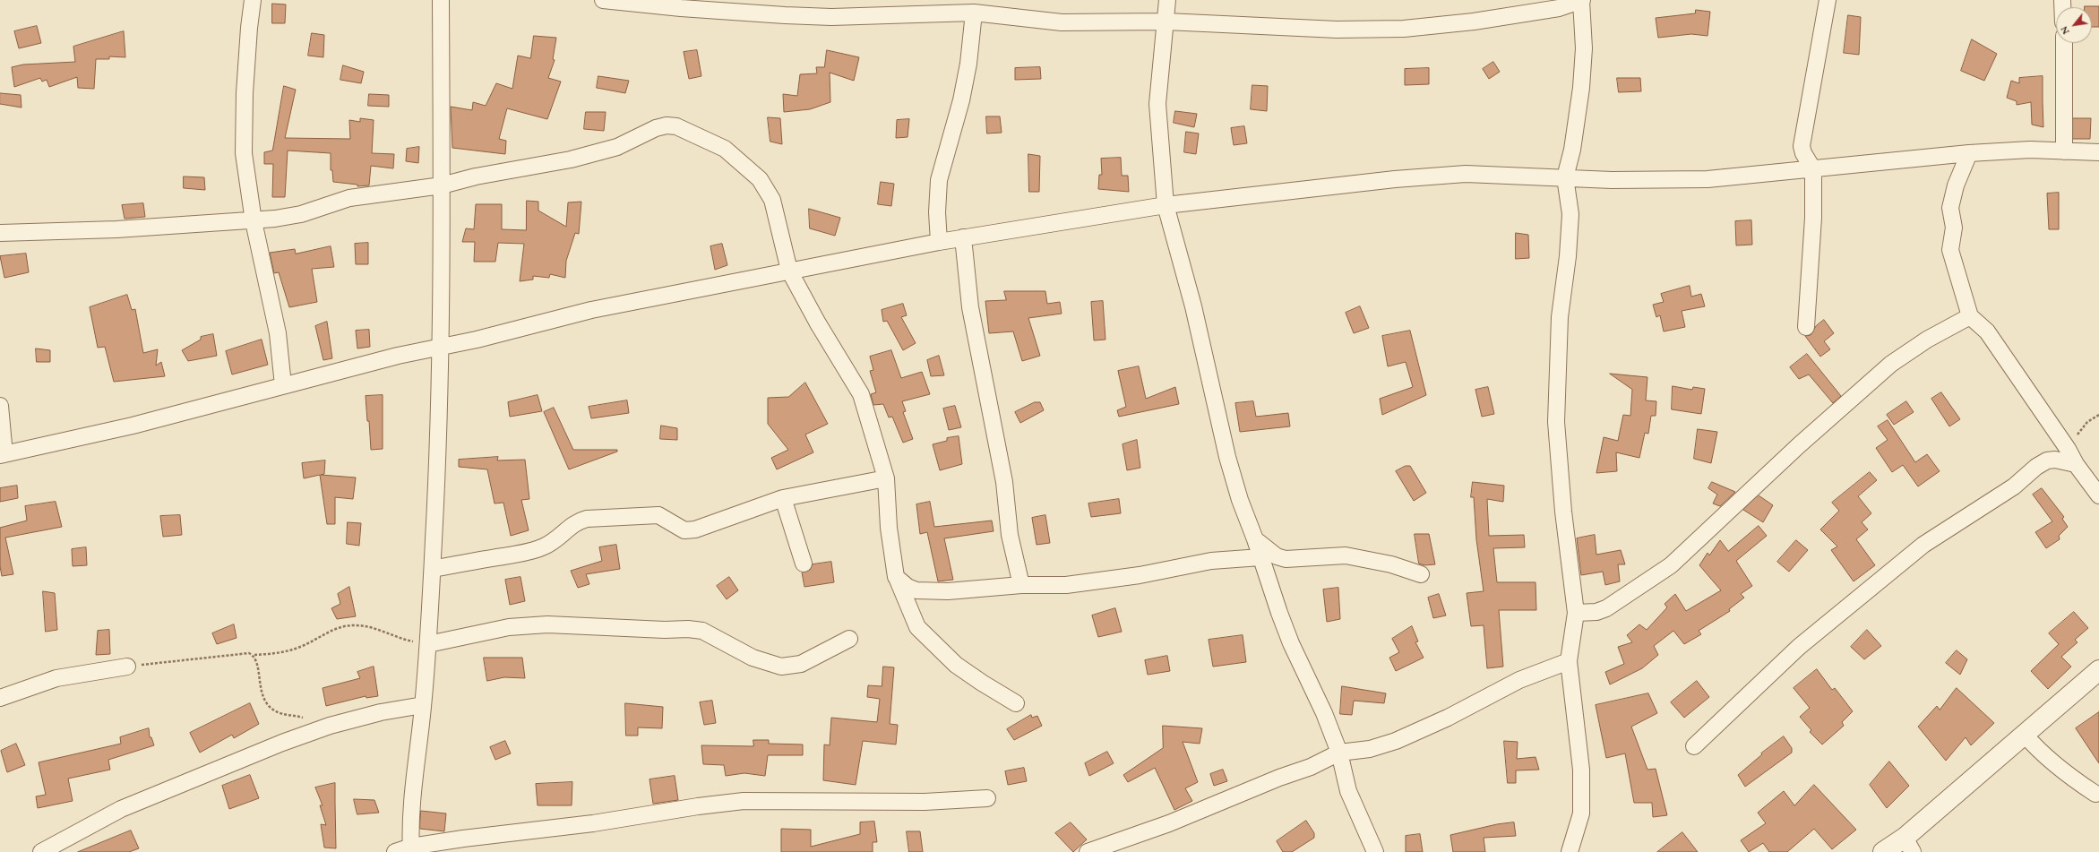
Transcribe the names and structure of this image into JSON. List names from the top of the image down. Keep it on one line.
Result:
{"north":"bottom left"}
